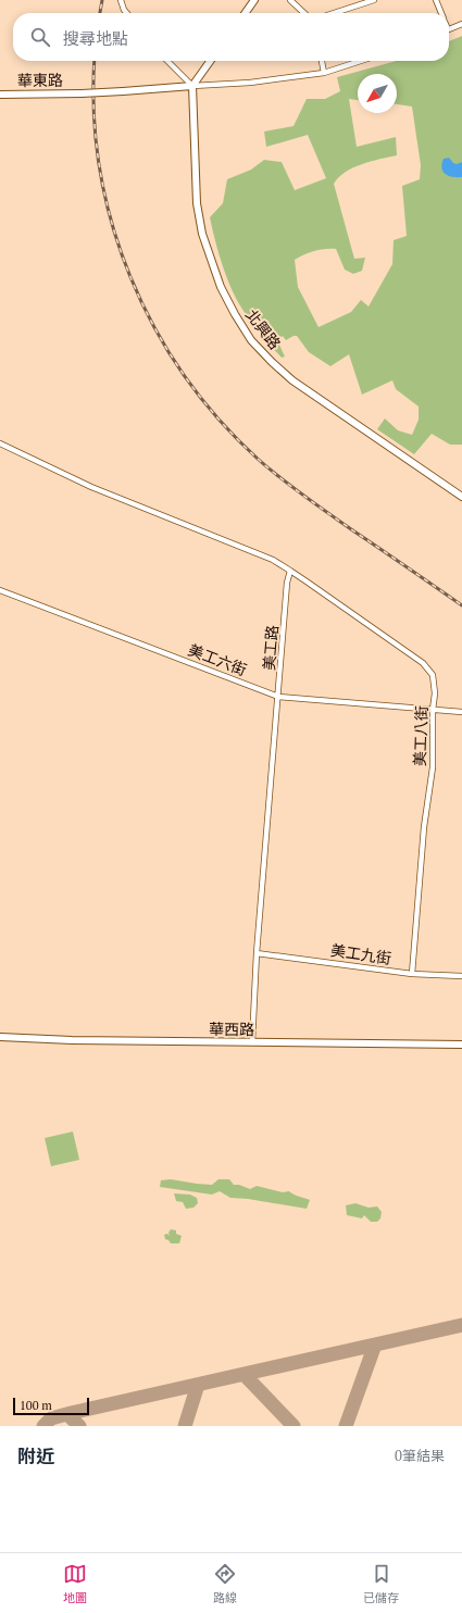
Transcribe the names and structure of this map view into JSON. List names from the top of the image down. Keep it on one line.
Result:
{"streets":{"street":["華東路","北興路","美工路","美工六街","美工八街","美工九街","華西路"]},"crossings":[["華東路","北興路"],["美工路","美工六街"],["美工路","美工八街"],["美工路","美工九街"],["美工路","華西路"],["美工六街","美工八街"],["美工八街","美工九街"]],"scale_bar":"100 m","north":"bottom left","page":{"search":"搜尋地點","scale":"100 m","heading":["附近","0筆結果"],"nav":["地圖","路線","已儲存"]}}
